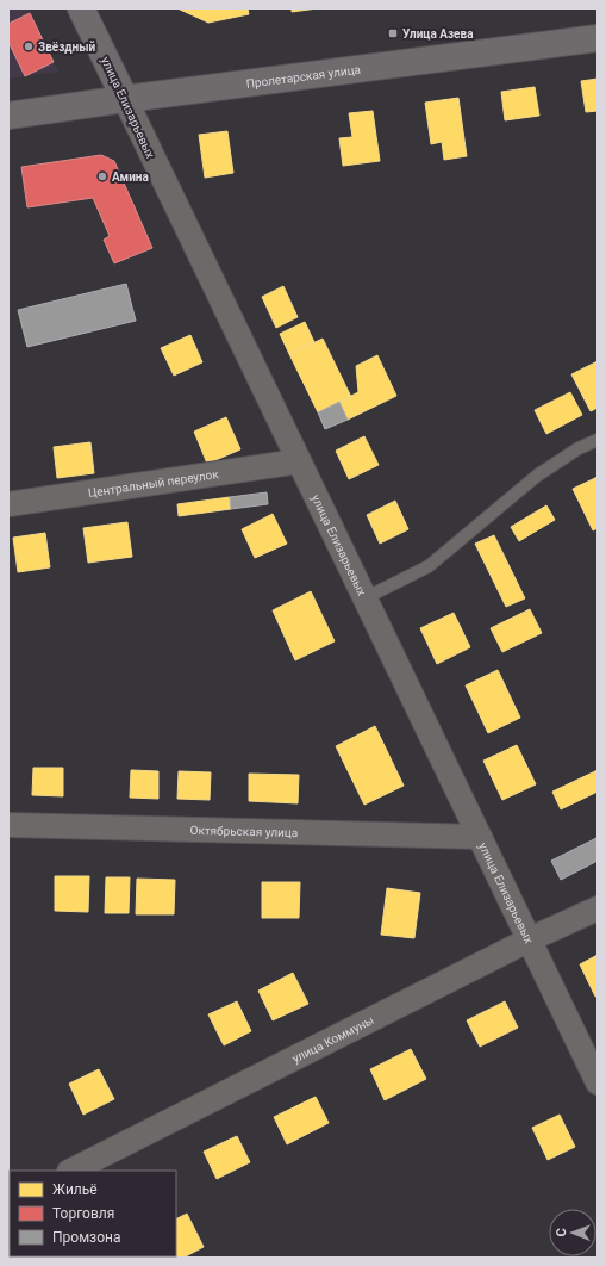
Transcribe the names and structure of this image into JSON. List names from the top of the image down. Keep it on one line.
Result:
{"streets":{"street":["Пролетарская улица","улица Елизарьевых","Центральный переулок","Октябрьская улица","улица Коммуны"]},"crossings":[["Пролетарская улица","улица Елизарьевых"],["улица Елизарьевых","Центральный переулок"],["улица Елизарьевых","Октябрьская улица"],["улица Елизарьевых","улица Коммуны"]],"places":{"transit":["Улица Азева"],"other":["Звёздный","Амина"]},"legend":["Жильё","Торговля","Промзона"],"north":"left"}
